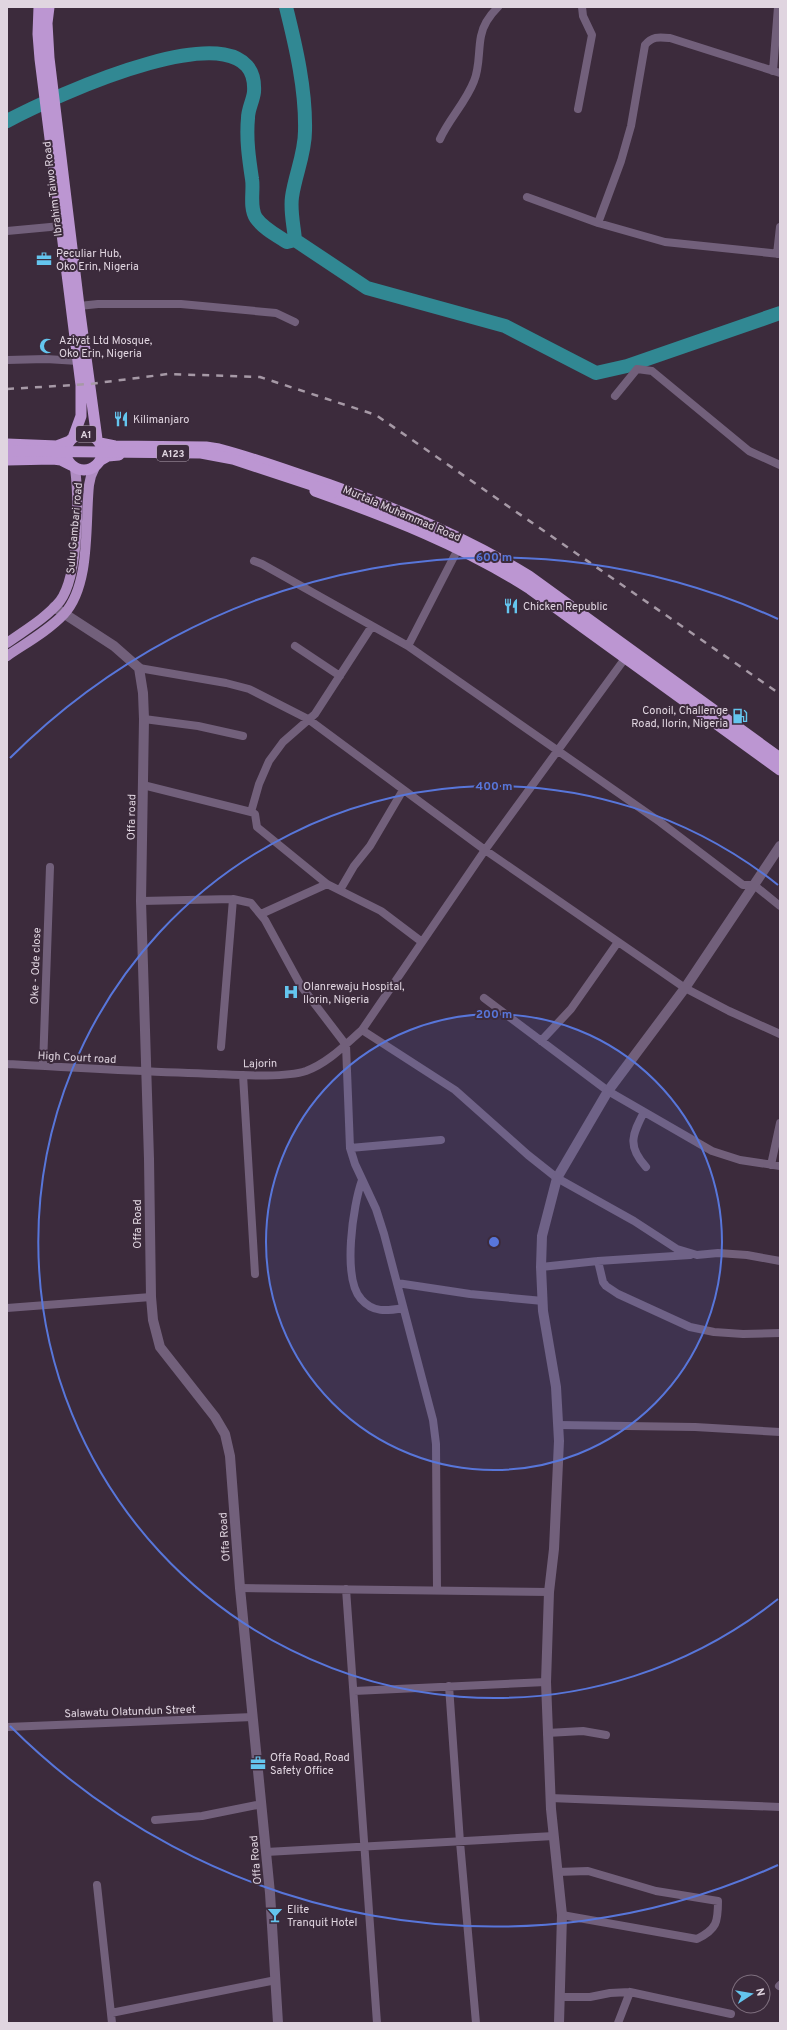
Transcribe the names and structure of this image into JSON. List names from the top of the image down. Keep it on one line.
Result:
{"streets":{"highway":["Ibrahim Taiwo Road","A1","A123","Murtala Muhammad Road"],"main road":["Sulu Gambari road"],"street":["Offa road","Oke - Ode close","High Court road","Lajorin","Offa Road","Salawatu Olatundun Street"]},"crossings":[["Ibrahim Taiwo Road","A1"],["Ibrahim Taiwo Road","Murtala Muhammad Road"],["Ibrahim Taiwo Road","Sulu Gambari road"],["A1","Murtala Muhammad Road"],["A1","Sulu Gambari road"],["A123","Murtala Muhammad Road"],["Murtala Muhammad Road","Sulu Gambari road"],["Murtala Muhammad Road","Lajorin"],["Offa road","High Court road"],["Offa road","Lajorin"],["Offa road","Offa Road"],["Oke - Ode close","High Court road"],["High Court road","Lajorin"],["High Court road","Offa Road"],["Lajorin","Offa Road"],["Offa Road","Salawatu Olatundun Street"]],"places":{"office":["Peculiar Hub, Oko Erin, Nigeria","Offa Road, Road Safety Office"],"mosque":["Aziyat Ltd Mosque, Oko Erin, Nigeria"],"restaurant":["Kilimanjaro","Chicken Republic"],"fuel station":["Conoil, Challenge Road, Ilorin, Nigeria"],"hospital":["Olanrewaju Hospital, Ilorin, Nigeria"],"bar":["Elite Tranquit Hotel"]},"north":"right","rings":["600 m","400 m","200 m"]}
